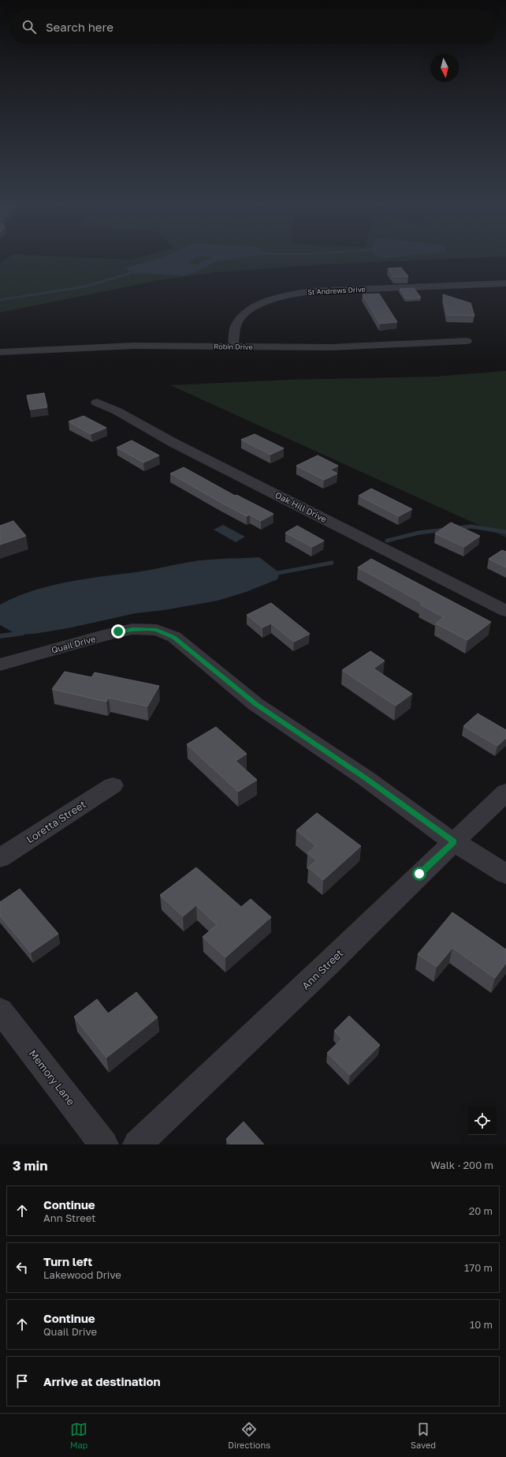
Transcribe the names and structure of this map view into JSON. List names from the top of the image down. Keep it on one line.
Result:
{"streets":{"street":["St Andrews Drive","Robin Drive","Oak Hill Drive","Quail Drive","Loretta Street","Ann Street","Memory Lane"]},"crossings":[["St Andrews Drive","Robin Drive"],["Quail Drive","Ann Street"]],"north":"bottom","page":{"search":"Search here","heading":["3 min","Walk · 200 m"],"list":[["Continue","Ann Street","20 m"],["Turn left","Lakewood Drive","170 m"],["Continue","Quail Drive","10 m"],"Arrive at destination"],"nav":["Map","Directions","Saved"]}}
